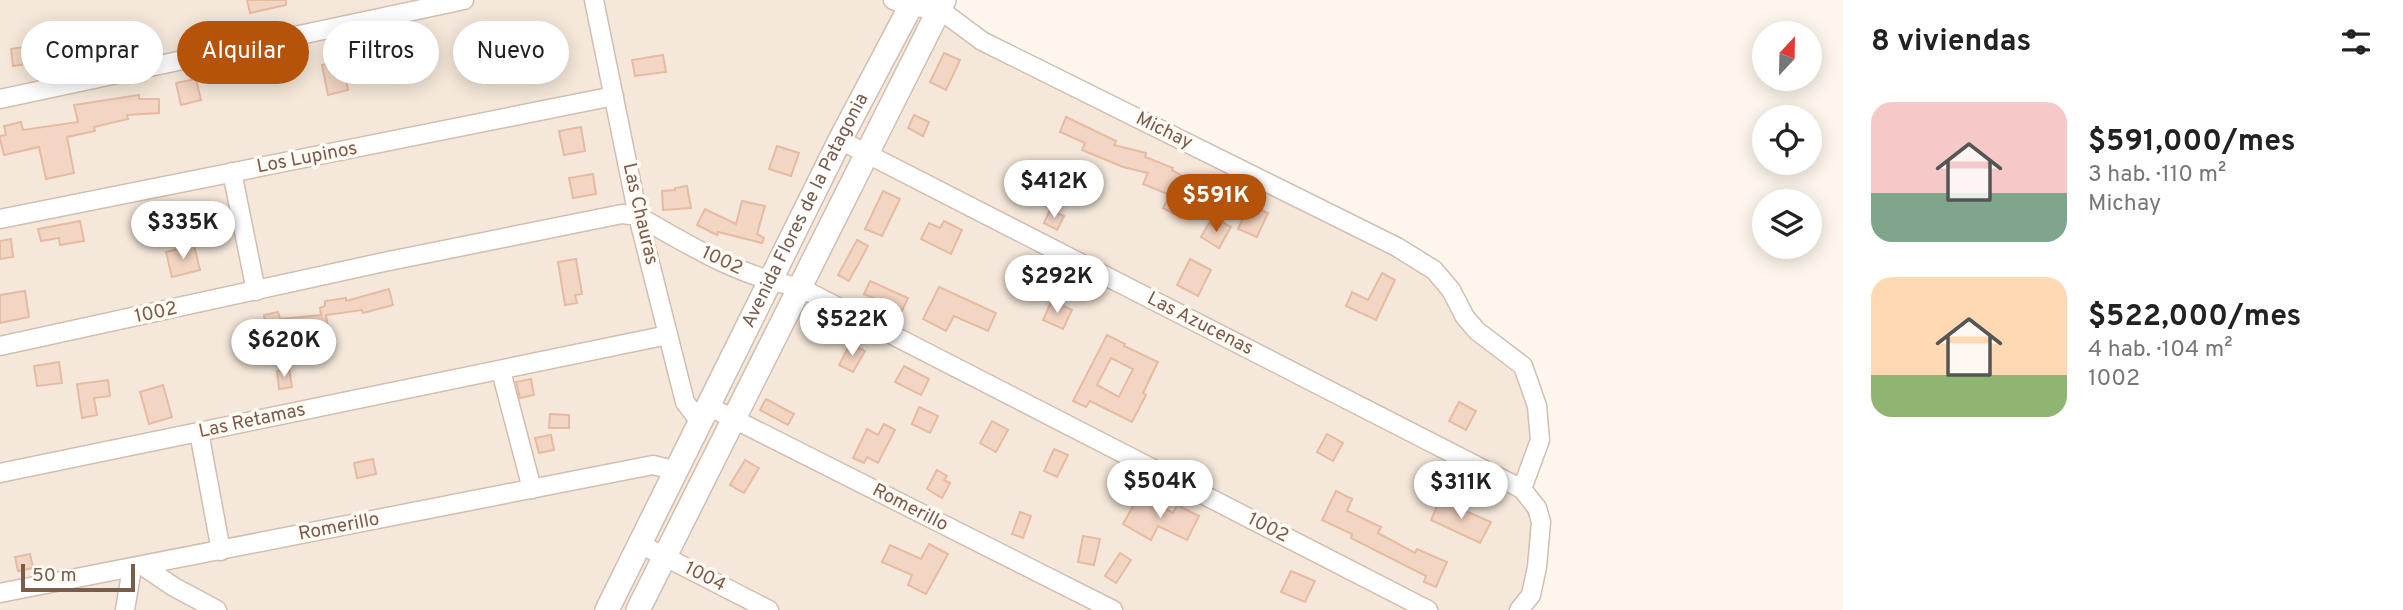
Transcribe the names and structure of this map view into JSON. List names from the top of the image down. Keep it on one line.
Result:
{"streets":{"street":["Michay","Los Lupinos","Avenida Flores de la Patagonia","Las Chauras","1002","Las Azucenas","Las Retamas","Romerillo","1004"]},"crossings":[["Michay","Avenida Flores de la Patagonia"],["Michay","Las Azucenas"],["Los Lupinos","Las Chauras"],["Avenida Flores de la Patagonia","Las Chauras"],["Avenida Flores de la Patagonia","1002"],["Avenida Flores de la Patagonia","Las Azucenas"],["Avenida Flores de la Patagonia","Romerillo"],["Avenida Flores de la Patagonia","1004"],["Las Chauras","1002"],["Las Chauras","Las Retamas"],["Las Chauras","Romerillo"]],"scale_bar":"50 m","north":"top","page":{"heading":"8 viviendas","chip":["Comprar","Alquilar","Filtros","Nuevo"],"list":[{"name":"$591,000/mes","note":"3 hab. · 110 m² · Michay"},{"name":"$522,000/mes","note":"4 hab. · 104 m² · 1002"}],"price":["$412K","$591K","$335K","$292K","$522K","$620K","$504K","$311K"],"scale":"50 m"}}
